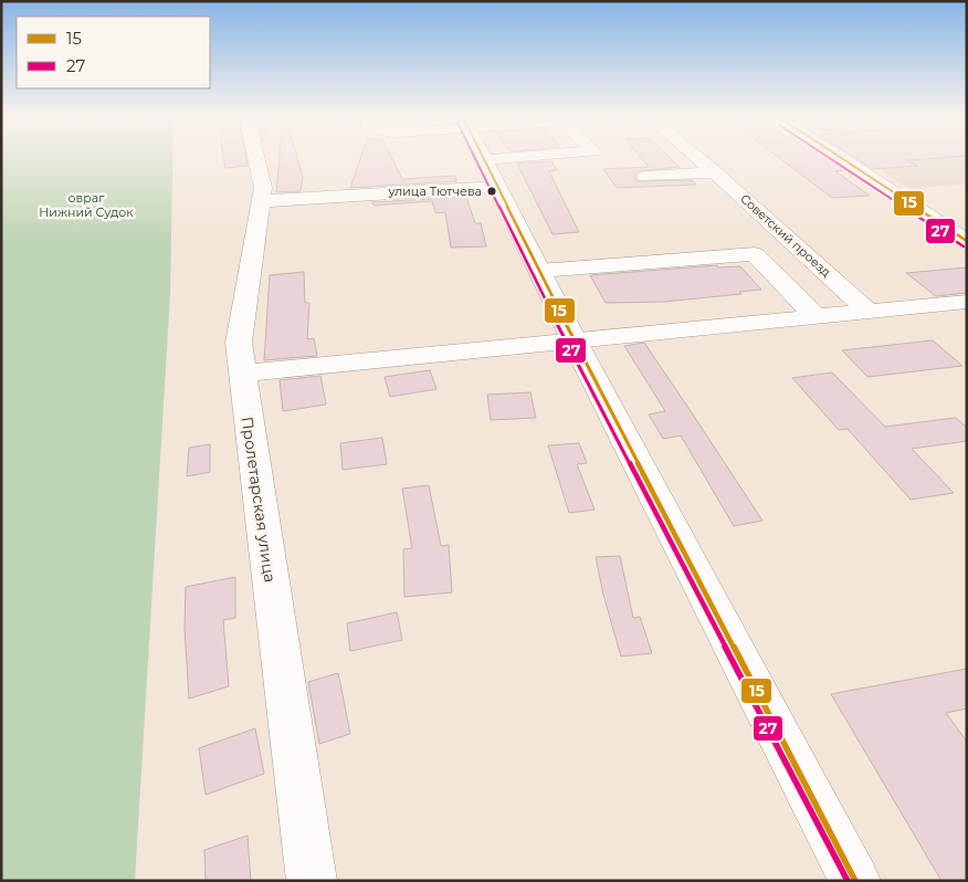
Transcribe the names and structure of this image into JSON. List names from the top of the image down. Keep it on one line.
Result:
{"streets":{"street":["Советский проезд","Пролетарская улица"]},"parks":["овраг Нижний Судок"],"places":["улица Тютчева"],"lines":["transit line 15","transit line 27"],"legend":["15","27"]}
